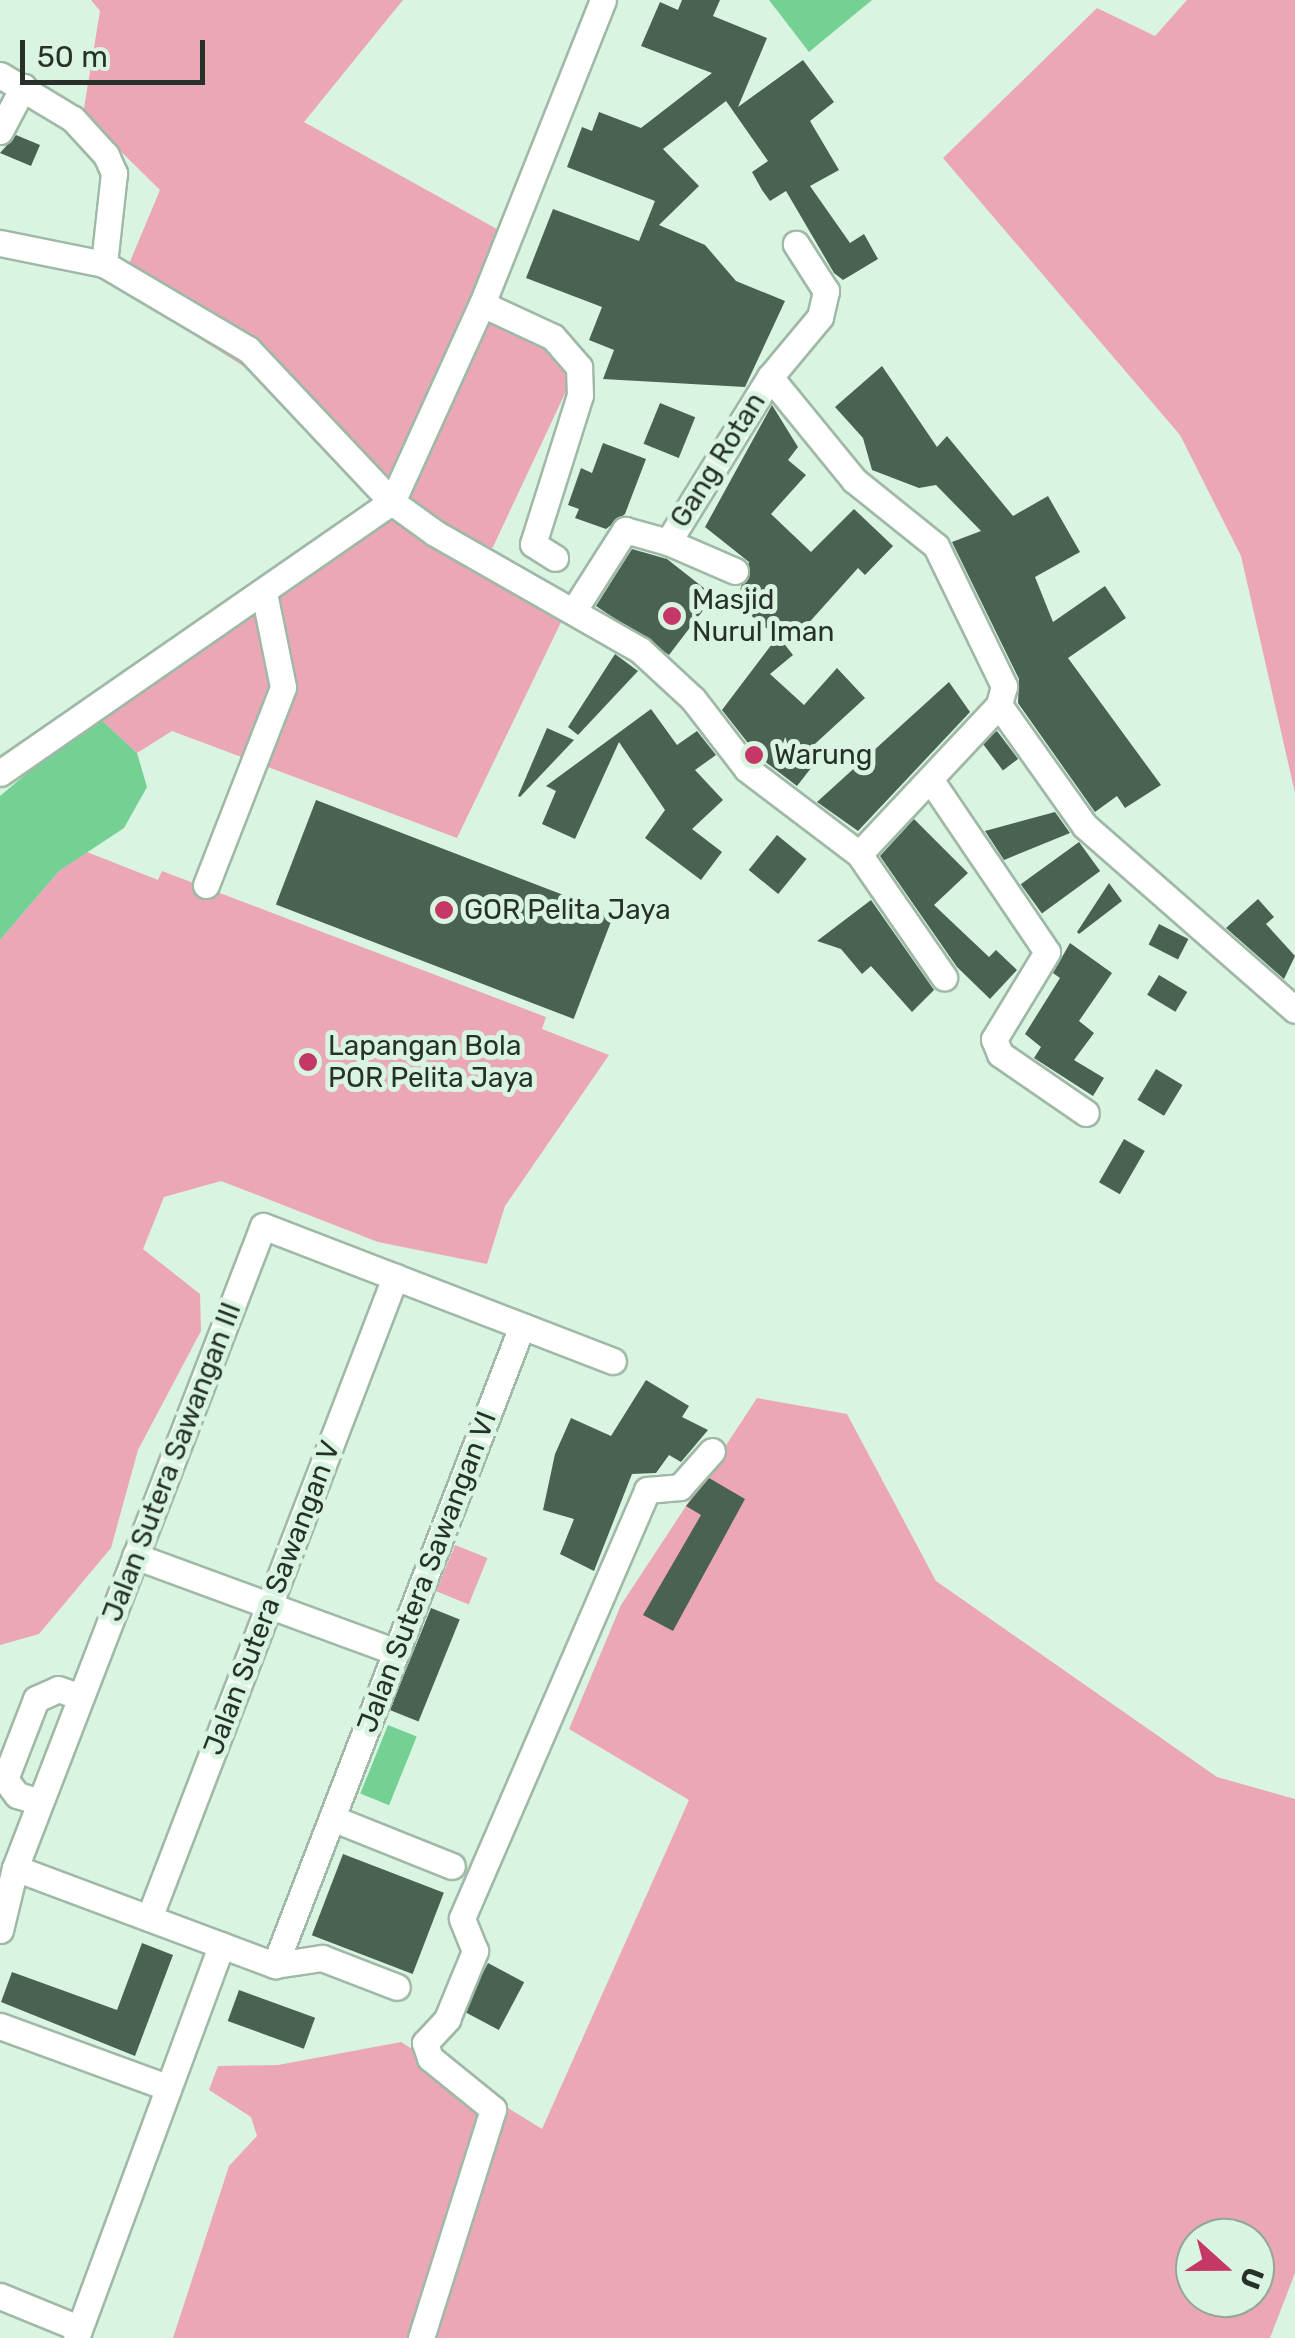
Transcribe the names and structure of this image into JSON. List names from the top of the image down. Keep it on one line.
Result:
{"streets":{"street":["Gang Rotan","Jalan Sutera Sawangan III","Jalan Sutera Sawangan VI","Jalan Sutera Sawangan V"]},"crossings":[["Jalan Sutera Sawangan III","Jalan Sutera Sawangan V"]],"places":["Masjid Nurul Iman","Warung","GOR Pelita Jaya","Lapangan Bola POR Pelita Jaya"],"scale_bar":"50 m","north":"right"}
